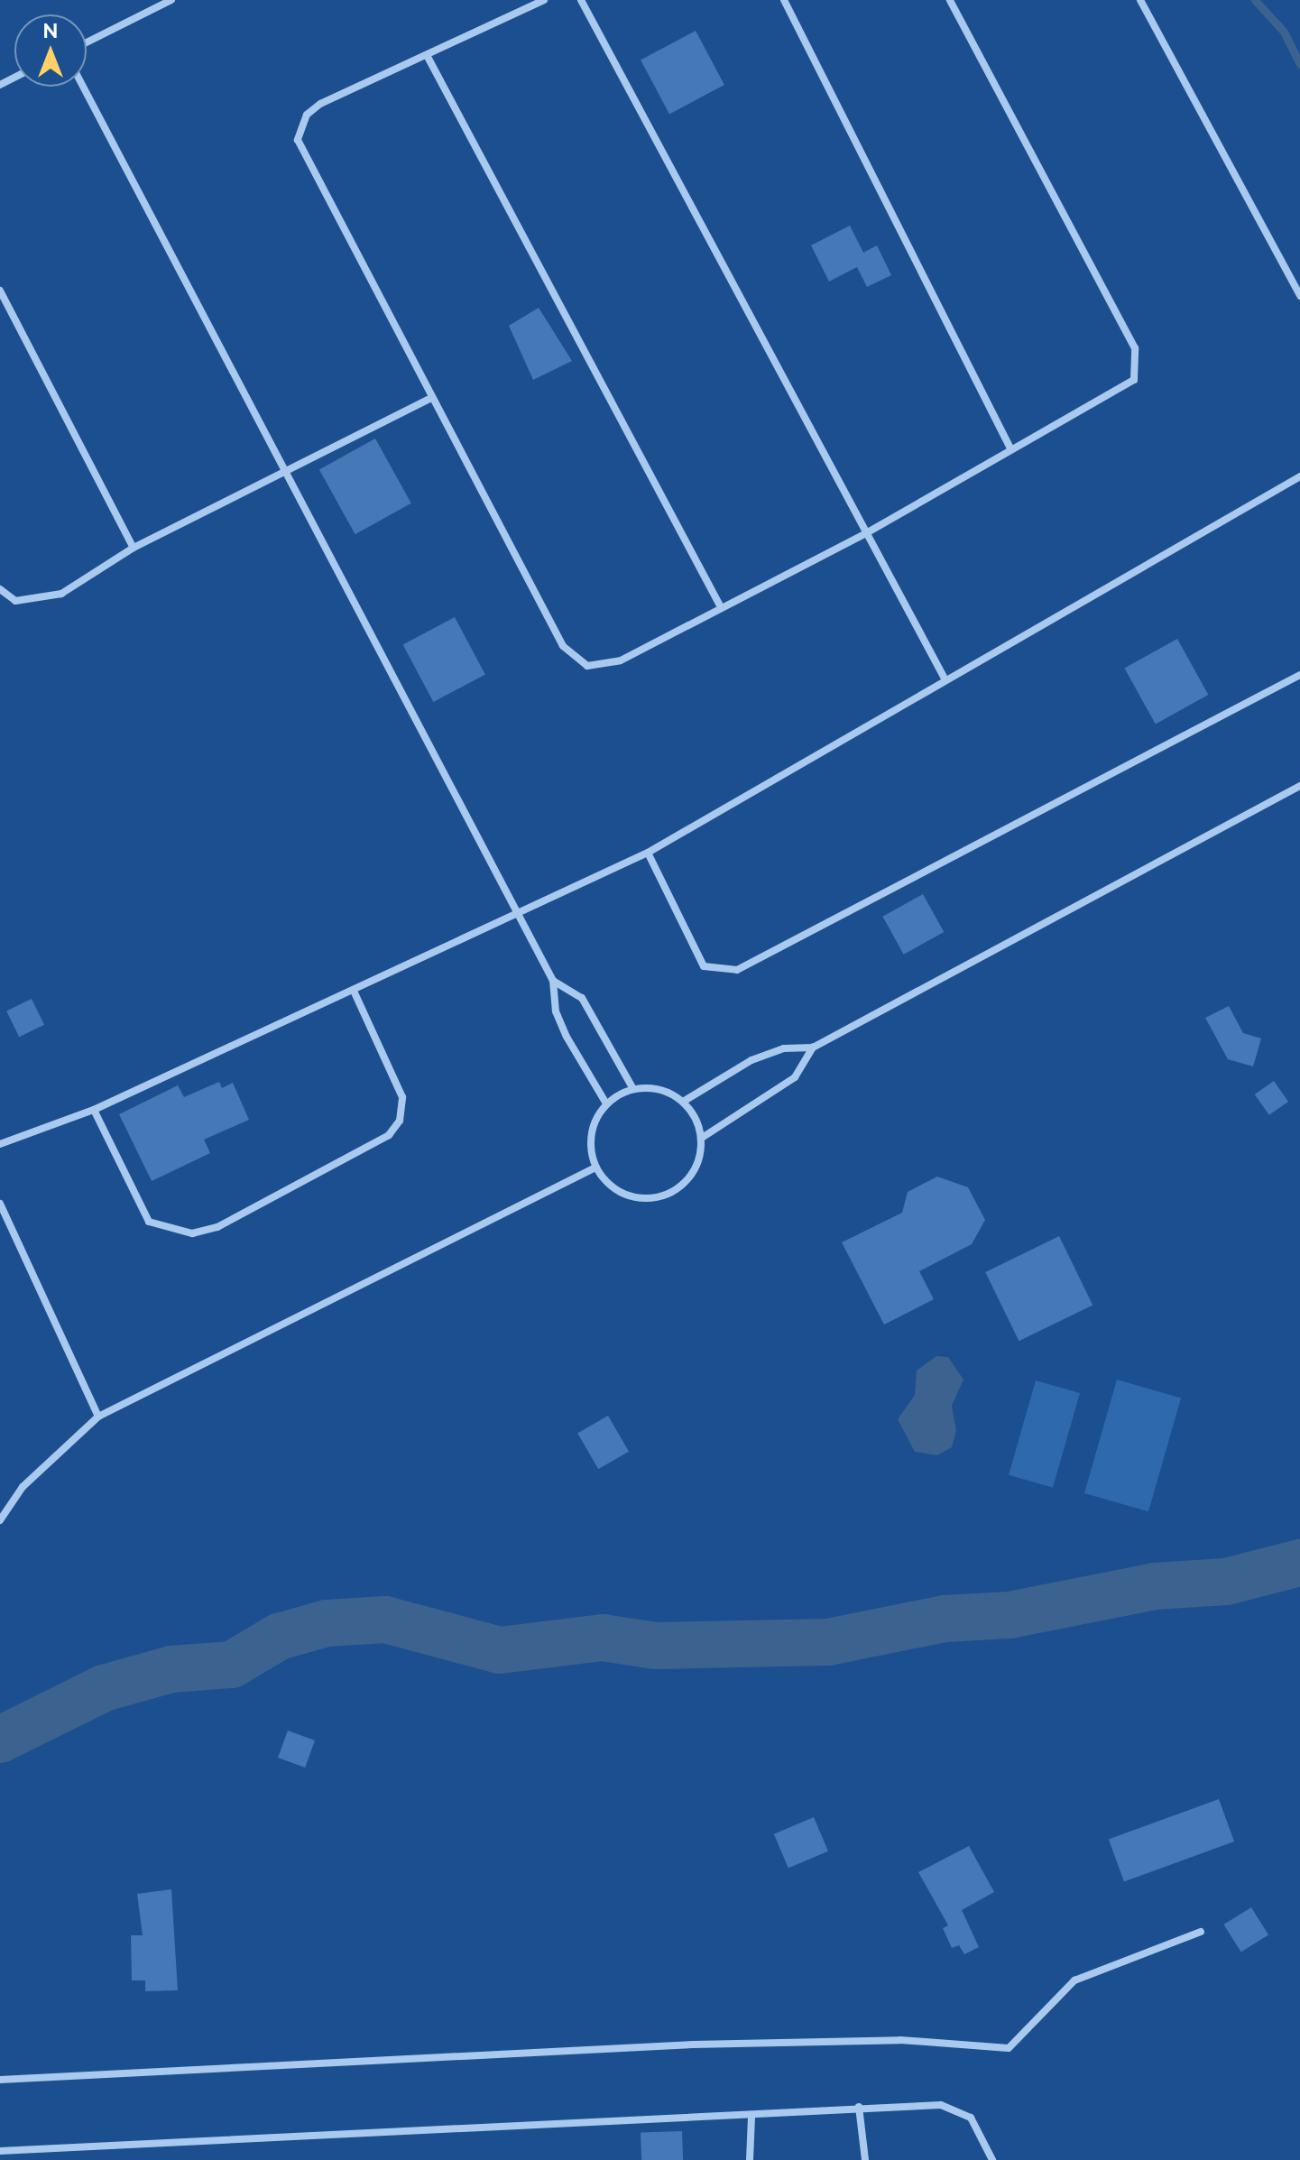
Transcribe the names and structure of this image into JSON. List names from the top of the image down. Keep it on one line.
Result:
{"north":"top"}
